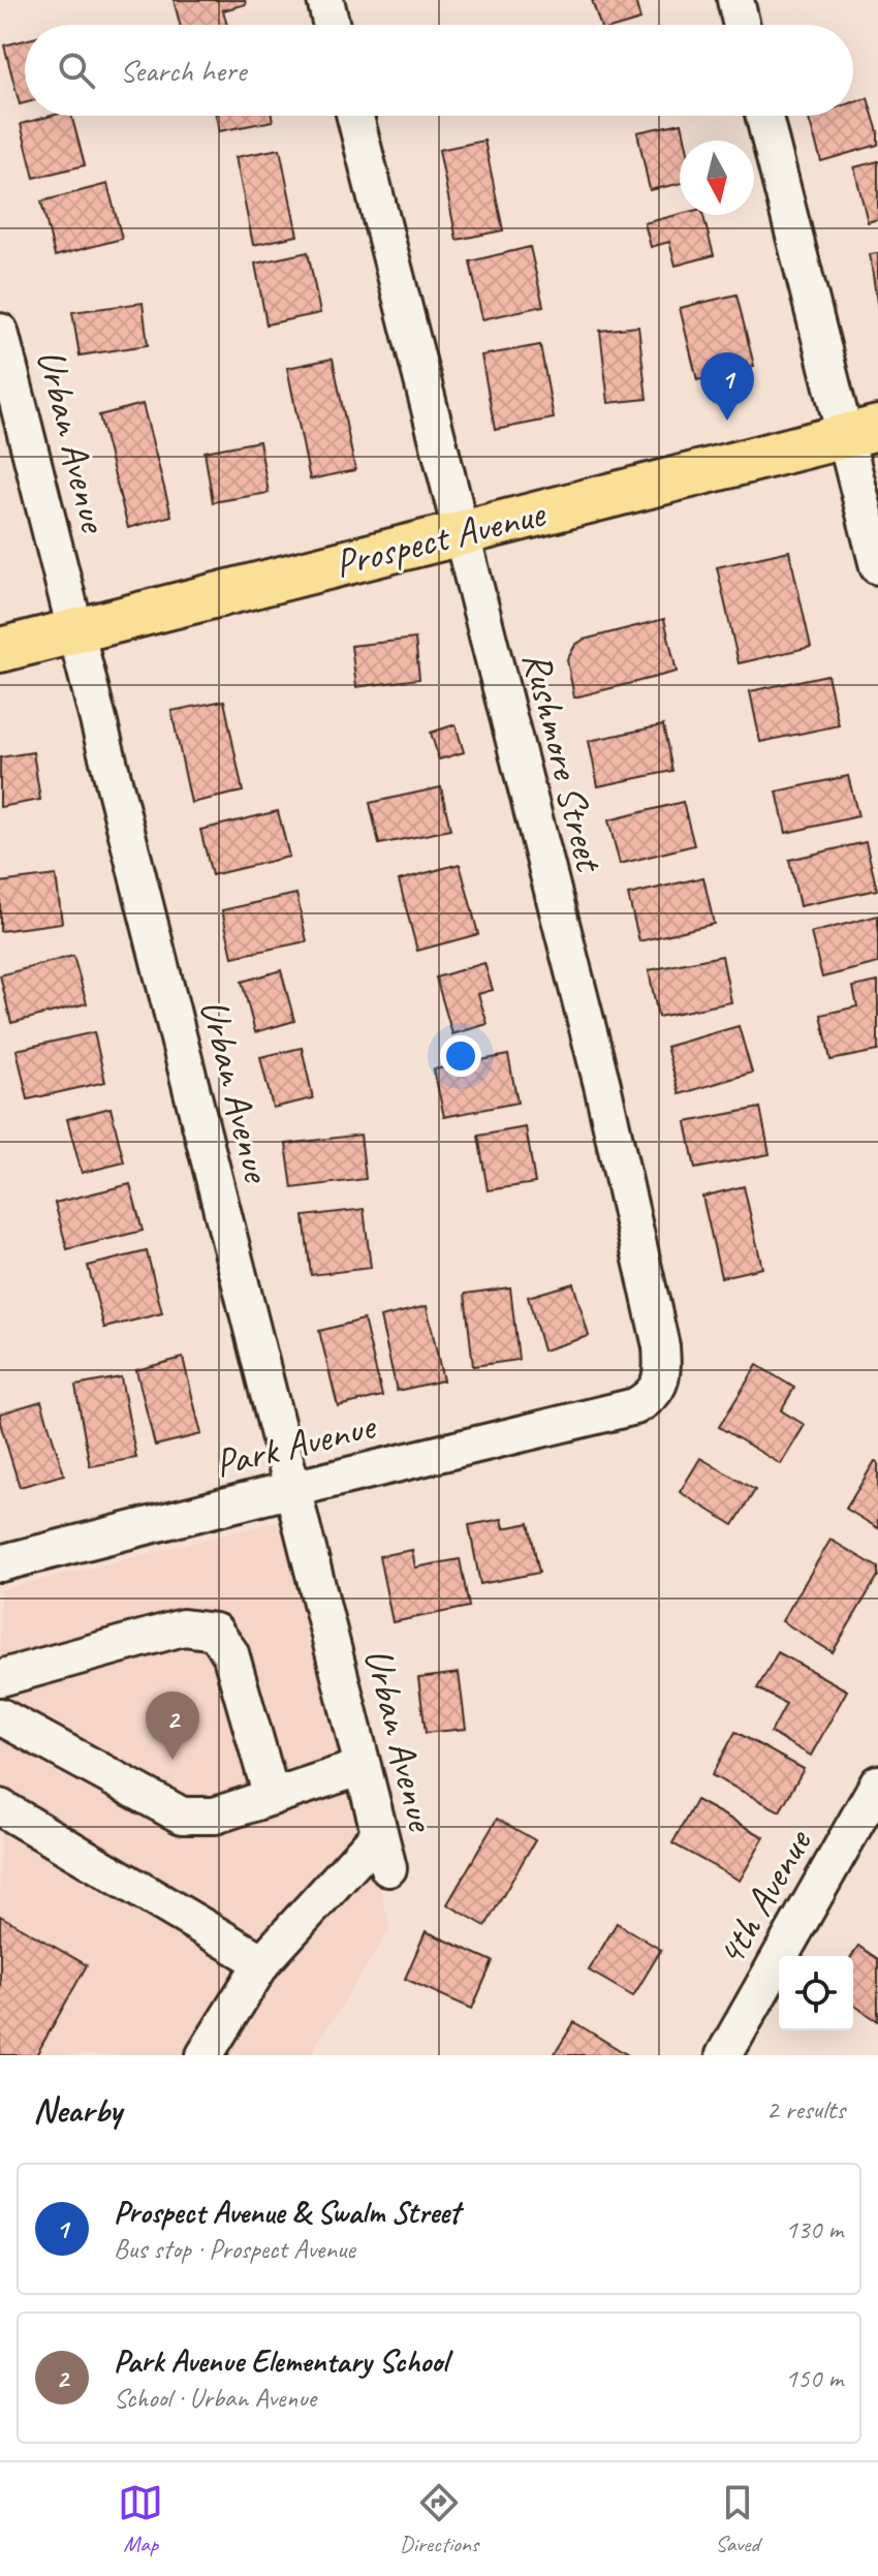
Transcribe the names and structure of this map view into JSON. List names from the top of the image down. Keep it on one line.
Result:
{"streets":{"main road":["Prospect Avenue"],"street":["Urban Avenue","Rushmore Street","Park Avenue","4th Avenue"]},"crossings":[["Urban Avenue","Prospect Avenue"],["Urban Avenue","Park Avenue"],["Prospect Avenue","Rushmore Street"],["Rushmore Street","Park Avenue"]],"north":"bottom","page":{"search":"Search here","pins":["1","2"],"heading":["Nearby","2 results"],"list":[{"mark":"1","name":"Prospect Avenue & Swalm Street","note":"Bus stop · Prospect Avenue","value":"130 m"},{"mark":"2","name":"Park Avenue Elementary School","note":"School · Urban Avenue","value":"150 m"}],"nav":["Map","Directions","Saved"]}}
